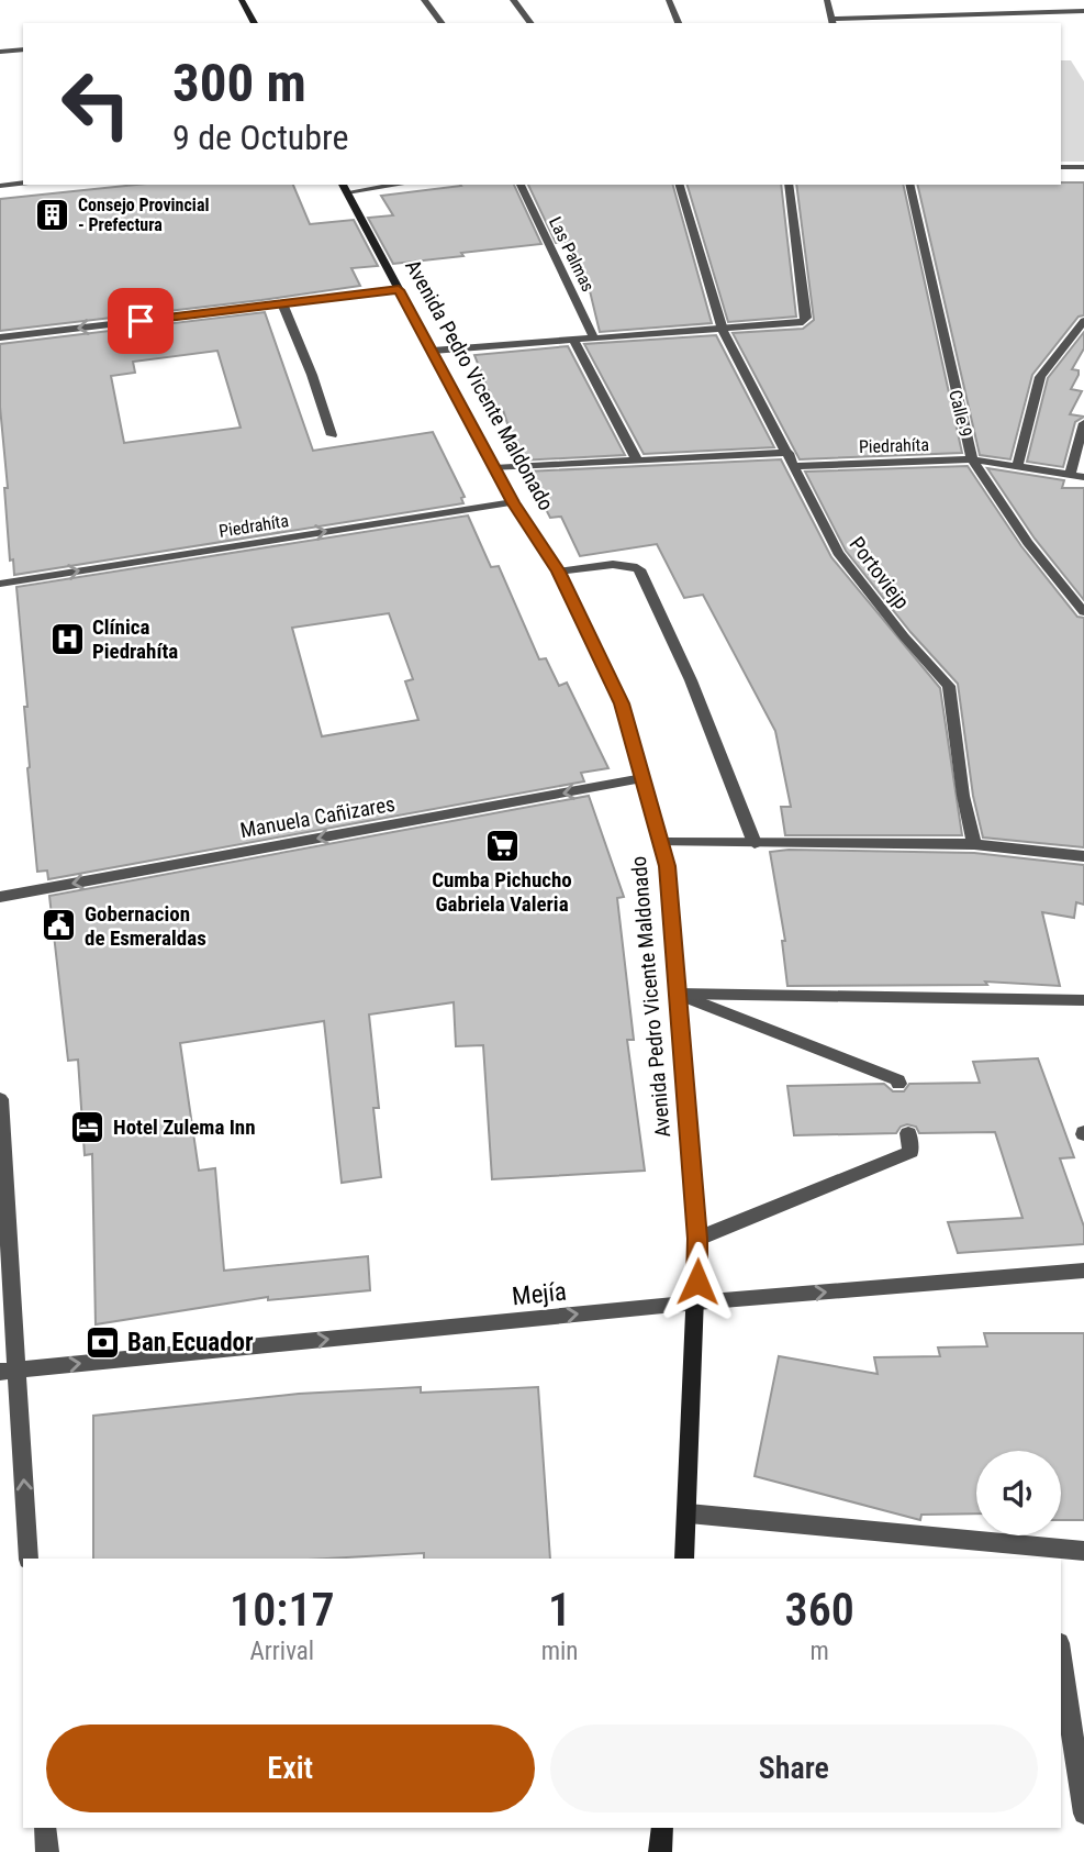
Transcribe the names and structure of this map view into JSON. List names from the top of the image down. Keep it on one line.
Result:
{"streets":{"main road":["Avenida Pedro Vicente Maldonado"],"street":["Las Palmas","Calle 9","Piedrahíta","Portoviejp","Manuela Cañizares","Mejía"]},"crossings":[["Avenida Pedro Vicente Maldonado","Piedrahíta"],["Avenida Pedro Vicente Maldonado","Manuela Cañizares"],["Avenida Pedro Vicente Maldonado","Mejía"],["Calle 9","Piedrahíta"],["Piedrahíta","Portoviejp"]],"one_way":["Piedrahíta","Manuela Cañizares","Mejía"],"places":{"building":["Consejo Provincial - Prefectura"],"hospital":["Clínica Piedrahíta"],"supermarket":["Cumba Pichucho Gabriela Valeria"],"public building":["Gobernacion de Esmeraldas"],"hotel":["Hotel Zulema Inn"],"bank":["Ban Ecuador"]},"page":{"turn":["300 m","9 de Octubre"],"eta":["10:17","Arrival","1","min","360","m"],"buttons":["Exit","Share"]}}
